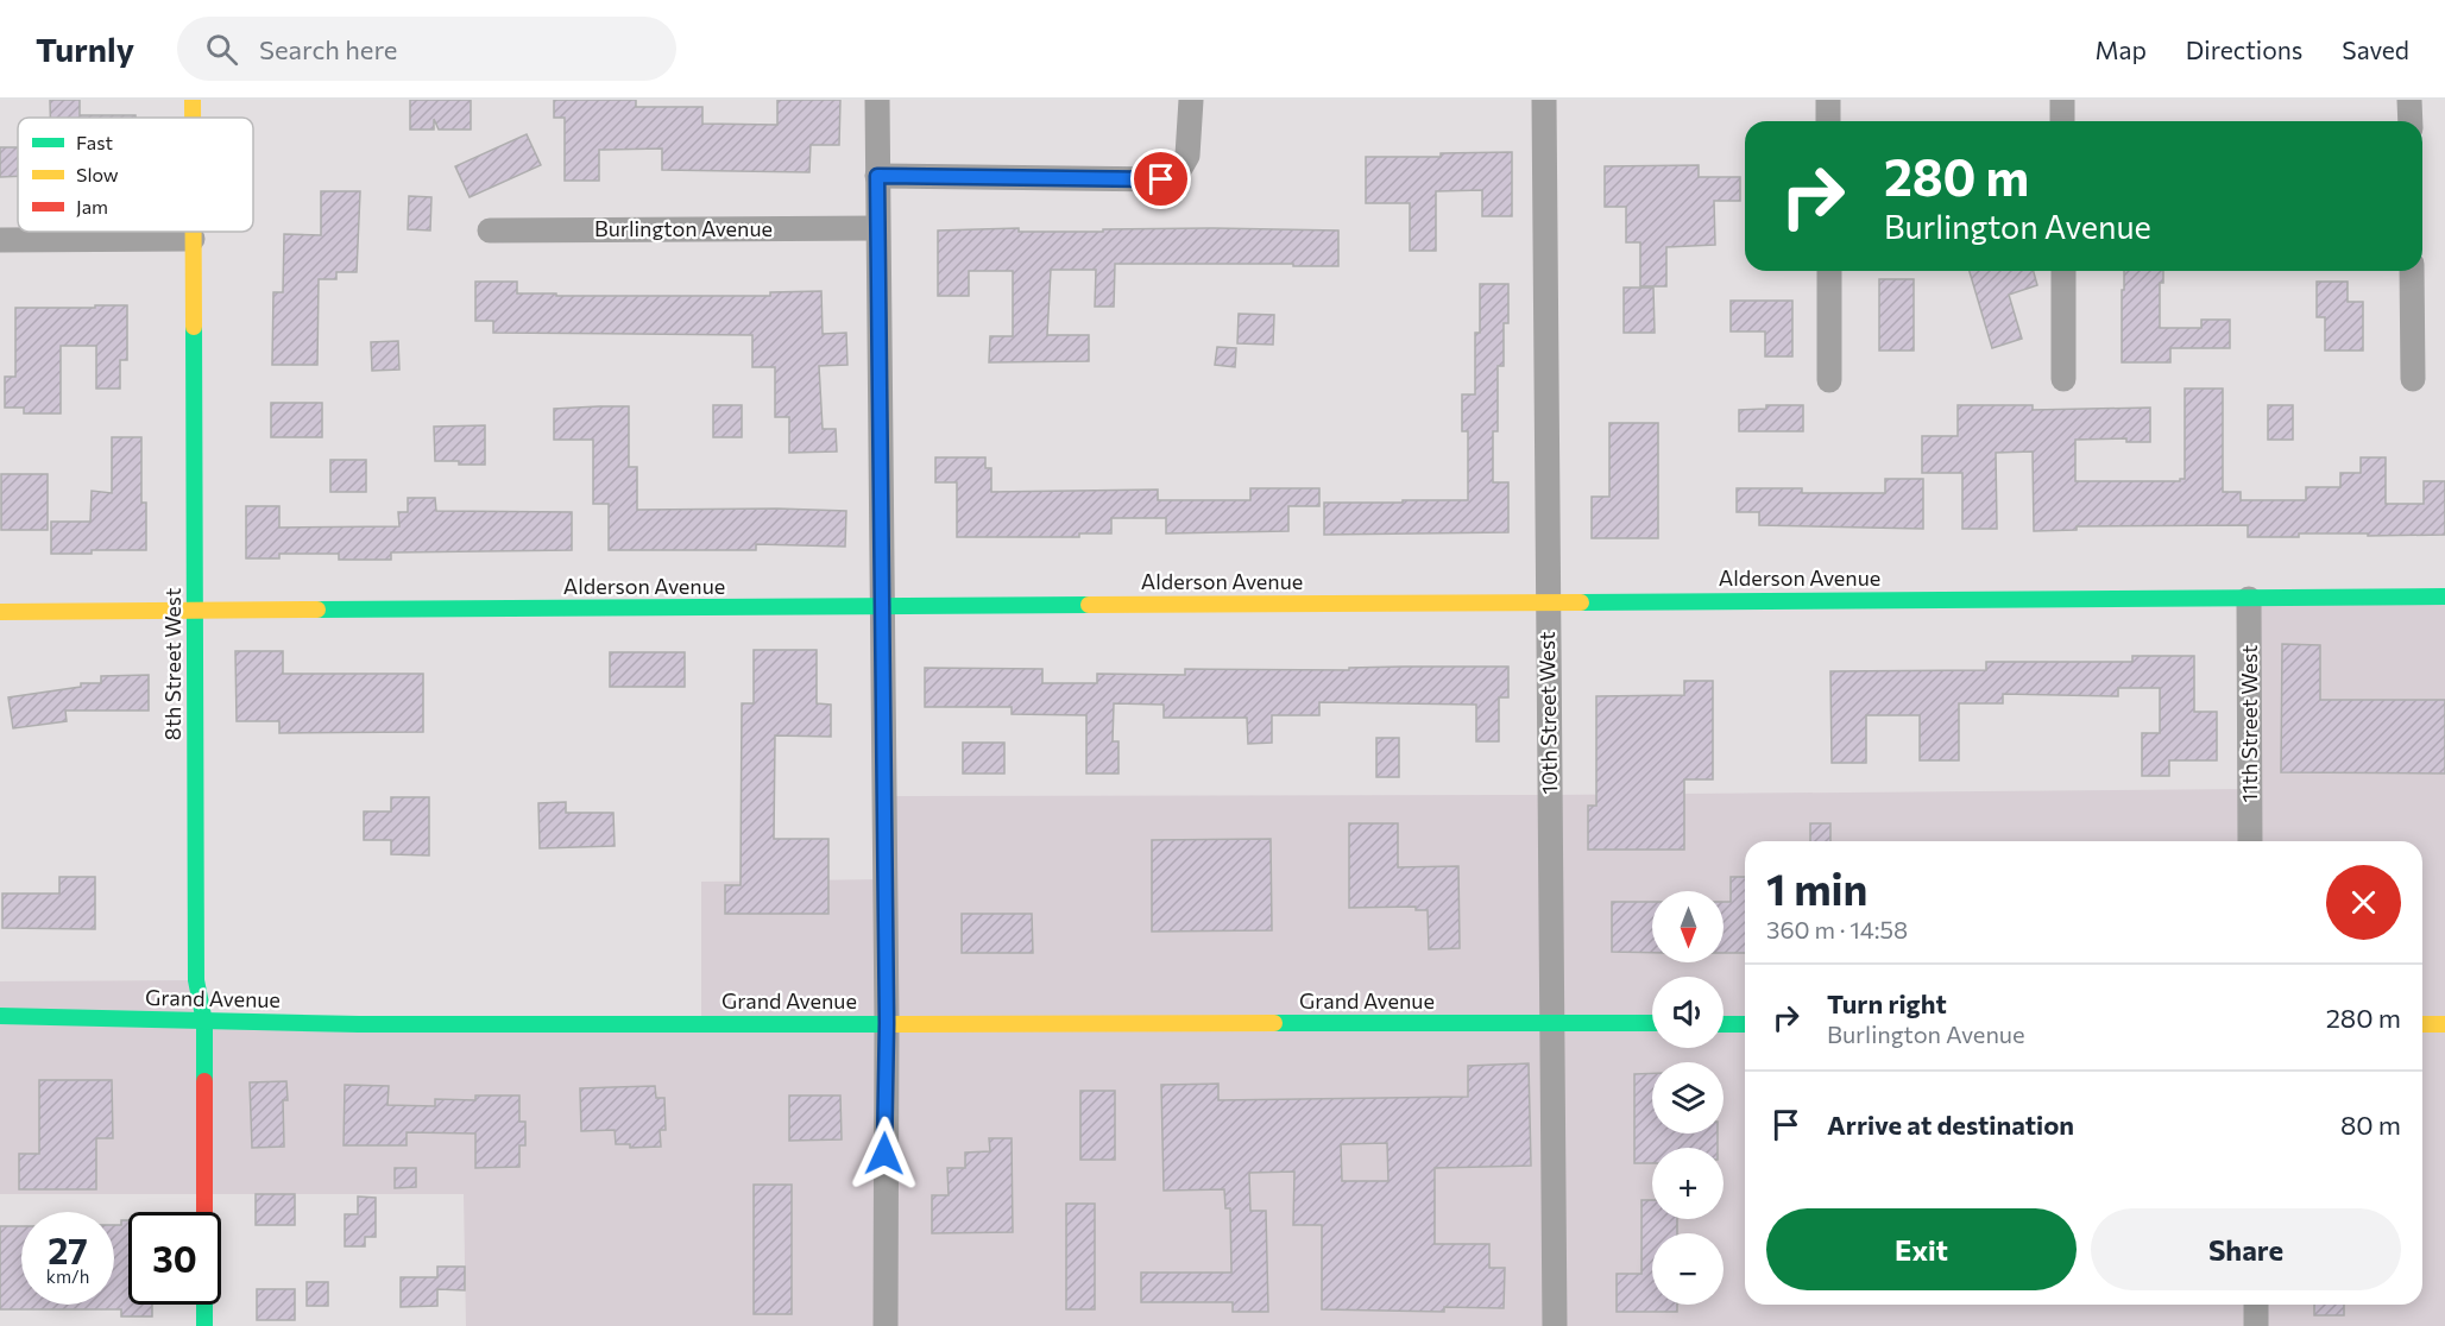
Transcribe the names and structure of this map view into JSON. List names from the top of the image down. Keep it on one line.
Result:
{"streets":{"street":["Burlington Avenue","Alderson Avenue","8th Street West","10th Street West","11th Street West","Grand Avenue"]},"crossings":[["Alderson Avenue","8th Street West"],["Alderson Avenue","10th Street West"],["Alderson Avenue","11th Street West"],["8th Street West","Grand Avenue"],["10th Street West","Grand Avenue"]],"legend":["Fast","Slow","Jam"],"north":"bottom","page":{"header":"Turnly","search":"Search here","nav":["Map","Directions","Saved"],"turn":["280 m","Burlington Avenue"],"heading":["1 min","360 m · 14:58"],"map_buttons":["+","−"],"list":[{"name":"Turn right","note":"Burlington Avenue","value":"280 m"},{"name":"Arrive at destination","value":"80 m"}],"buttons":["Exit","Share"],"speed":"27 km/h","limit":"30"}}
